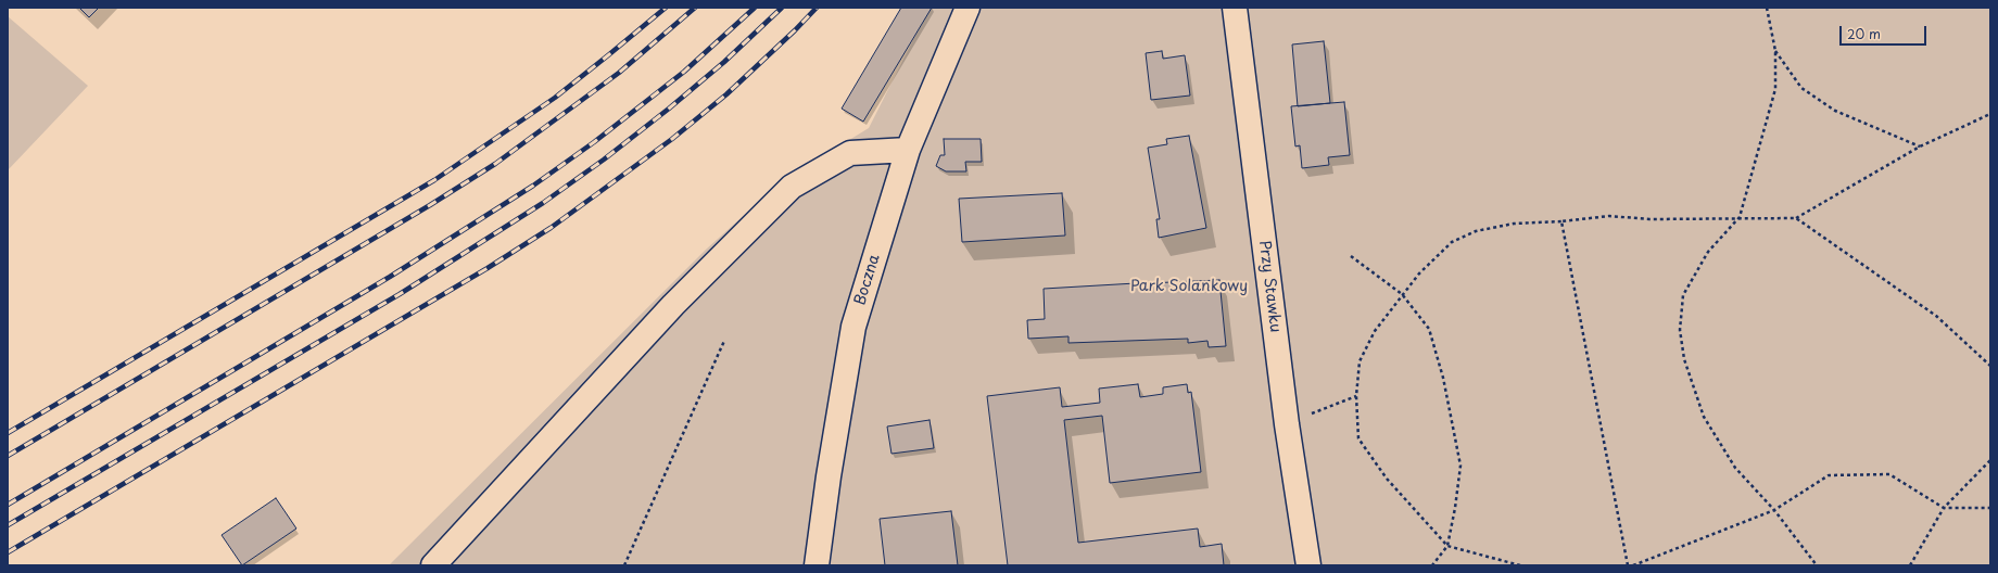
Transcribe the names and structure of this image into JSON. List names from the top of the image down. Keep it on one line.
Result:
{"streets":{"street":["Boczna","Przy Stawku"]},"parks":["Park Solankowy"],"scale_bar":"20 m"}
